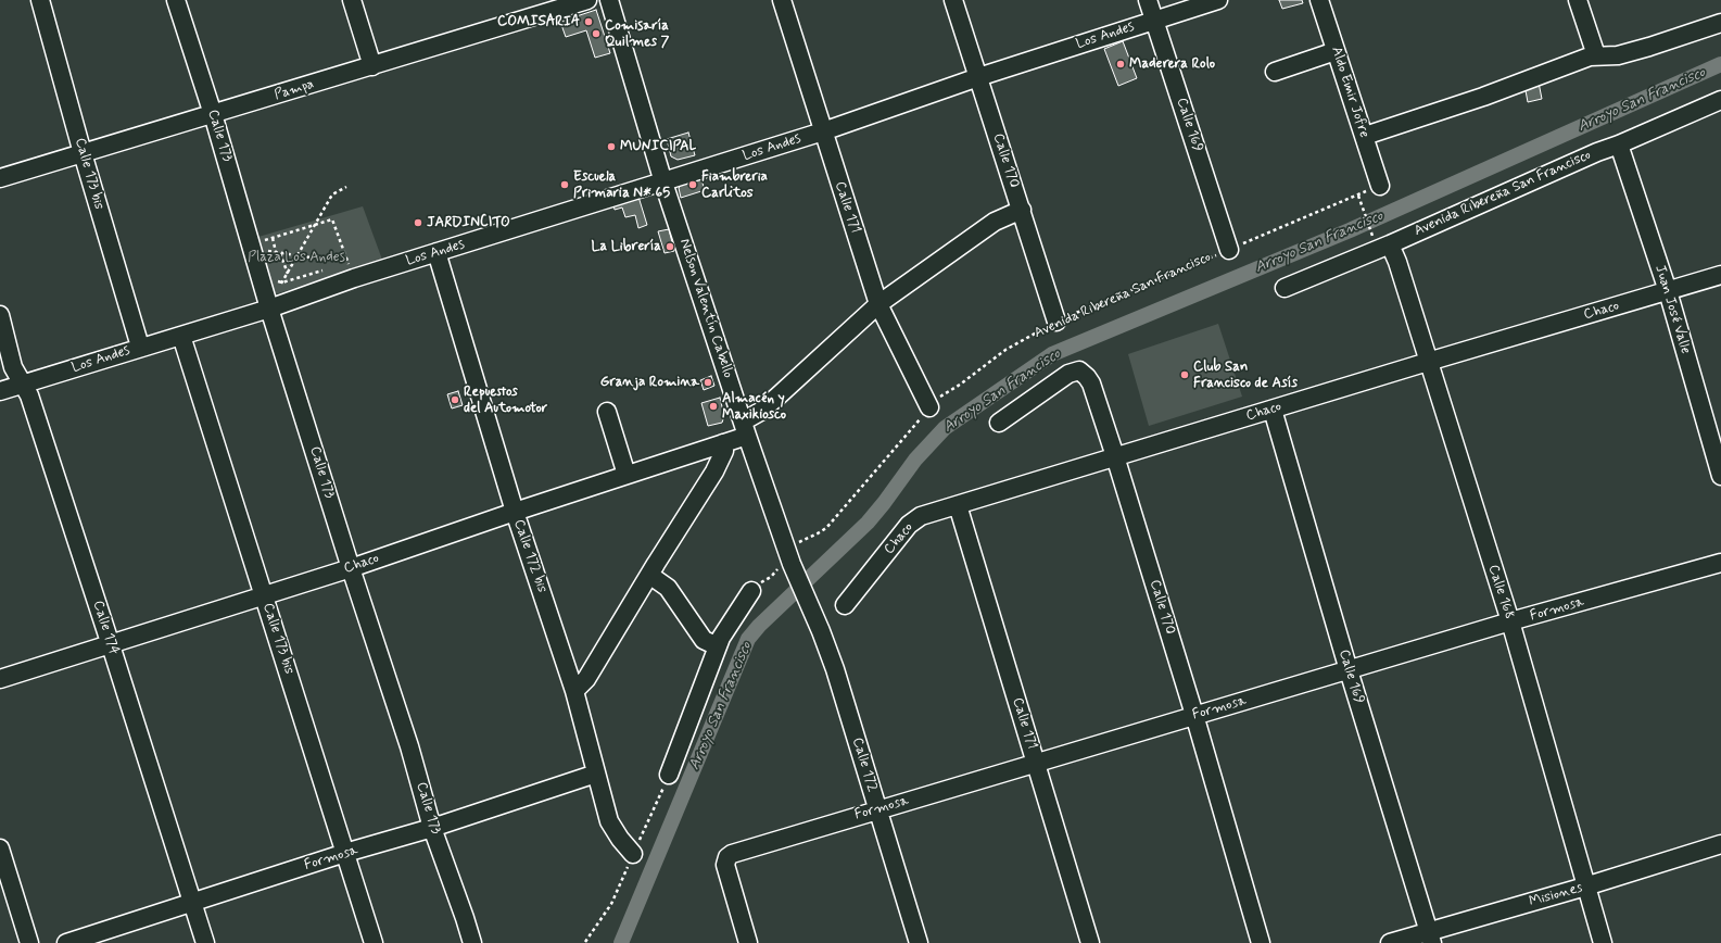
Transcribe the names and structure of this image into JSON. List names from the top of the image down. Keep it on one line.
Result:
{"streets":{"street":["Los Andes","Pampa","Aldo Emir Jofre","Calle 169","Calle 173","Calle 170","Calle 173 bis","Avenida Ribereña San Francisco","Calle 171","Nelson Valentín Cabello","Juan José Valle","Chaco","Calle 172 bis","Calle 168","Formosa","Calle 174","Calle 172","Misiones"]},"crossings":[["Los Andes","Calle 169"],["Los Andes","Calle 173"],["Los Andes","Calle 170"],["Los Andes","Calle 173 bis"],["Los Andes","Calle 171"],["Los Andes","Nelson Valentín Cabello"],["Los Andes","Calle 172 bis"],["Los Andes","Calle 174"],["Pampa","Calle 173"],["Pampa","Calle 173 bis"],["Aldo Emir Jofre","Avenida Ribereña San Francisco"],["Calle 169","Avenida Ribereña San Francisco"],["Calle 169","Chaco"],["Calle 169","Formosa"],["Calle 169","Misiones"],["Calle 173","Chaco"],["Calle 173","Formosa"],["Calle 170","Avenida Ribereña San Francisco"],["Calle 170","Chaco"],["Calle 170","Formosa"],["Calle 173 bis","Chaco"],["Calle 173 bis","Formosa"],["Avenida Ribereña San Francisco","Calle 171"],["Avenida Ribereña San Francisco","Nelson Valentín Cabello"],["Avenida Ribereña San Francisco","Juan José Valle"],["Avenida Ribereña San Francisco","Calle 168"],["Calle 171","Chaco"],["Calle 171","Formosa"],["Nelson Valentín Cabello","Chaco"],["Nelson Valentín Cabello","Calle 172"],["Juan José Valle","Chaco"],["Chaco","Calle 172 bis"],["Chaco","Calle 168"],["Chaco","Calle 174"],["Calle 172 bis","Formosa"],["Calle 168","Formosa"],["Calle 168","Misiones"],["Formosa","Calle 174"],["Formosa","Calle 172"]],"water":["Arroyo San Francisco"],"parks":["Plaza Los Andes"],"places":["COMISARIA","Comisaría Quilmes 7","Maderera Rolo","MUNICIPAL","Escuela Primaria N* 65","Fiambreria Carlitos","JARDINCITO","La Librería","Club San Francisco de Asís","Granja Romina","Repuestos del Automotor","Almacén y Maxikiosco"]}
